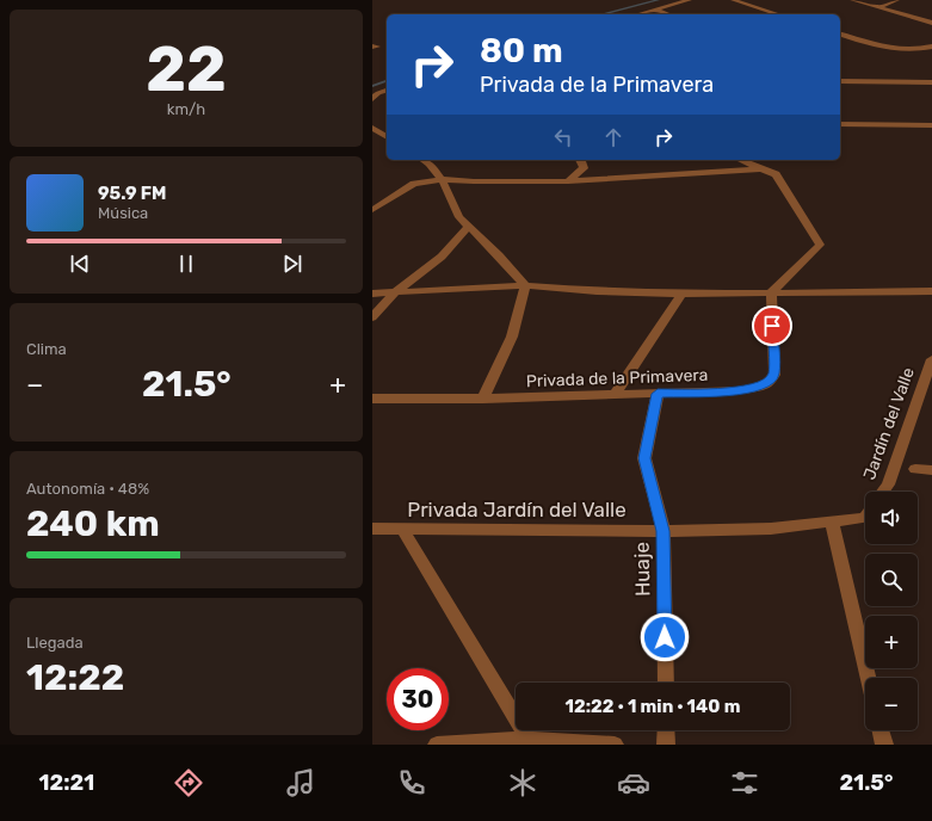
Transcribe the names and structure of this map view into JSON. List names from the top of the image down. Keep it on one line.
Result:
{"streets":{"street":["Privada de la Primavera","Jardín del Valle","Privada Jardín del Valle","Huaje"]},"crossings":[["Privada de la Primavera","Huaje"],["Jardín del Valle","Privada Jardín del Valle"],["Privada Jardín del Valle","Huaje"]],"page":{"tile":[["22","km/h"],"Clima",["Autonomía · 48%","240 km"],["Llegada","12:22"]],"turn":["80 m","Privada de la Primavera"],"song":["95.9 FM","Música"],"heat":["−","21.5°","+"],"map_buttons":["+","−"],"limit":"30","trip":"12:22 · 1 min · 140 m","tabs":["12:21","21.5°"]}}
